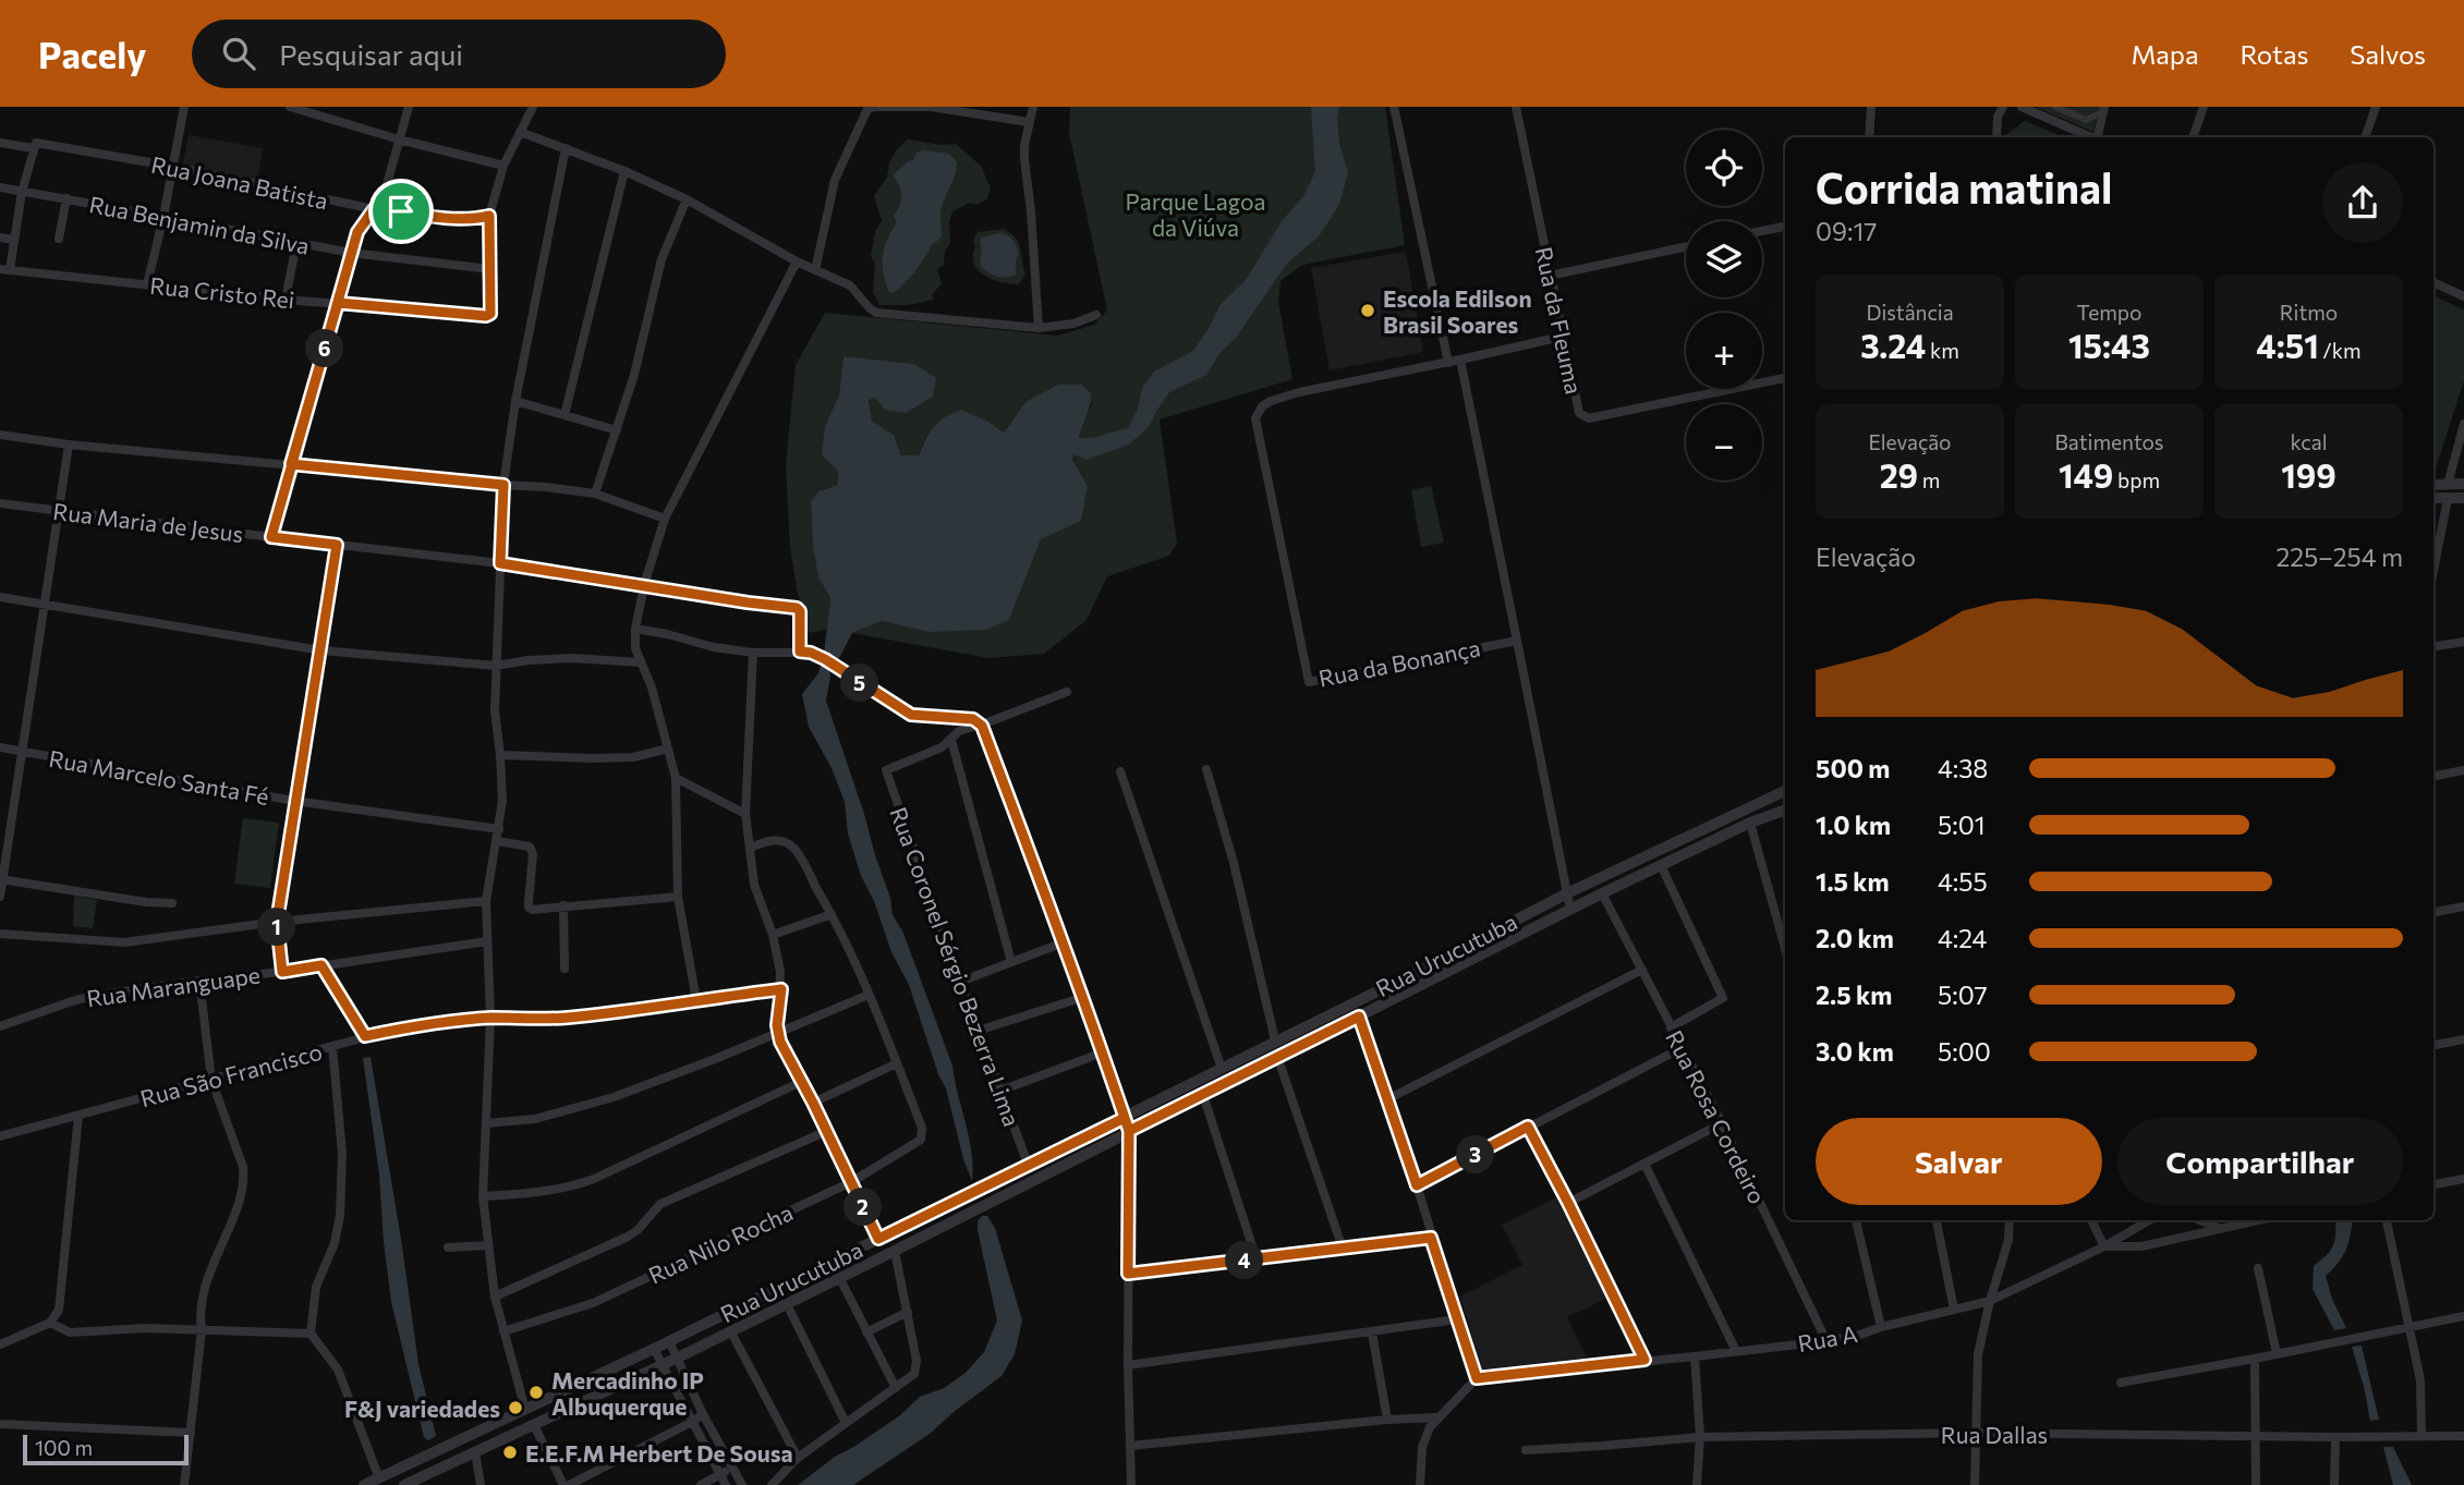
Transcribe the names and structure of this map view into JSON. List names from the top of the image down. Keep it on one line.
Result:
{"streets":{"street":["Rua Joana Batista","Rua Benjamin da Silva","Rua Cristo Rei","Rua da Fleuma","Rua Maria de Jesus","Rua da Bonança","Rua Marcelo Santa Fé","Rua Urucutuba","Rua Coronel Sérgio Bezerra Lima","Rua Maranguape","Rua São Francisco","Rua Rosa Cordeiro","Rua Nilo Rocha","Rua A","Rua Dallas"]},"crossings":[["Rua Benjamin da Silva","Rua Cristo Rei"],["Rua da Fleuma","Rua da Bonança"],["Rua Urucutuba","Rua Coronel Sérgio Bezerra Lima"],["Rua Urucutuba","Rua Rosa Cordeiro"],["Rua Rosa Cordeiro","Rua A"]],"parks":["Parque Lagoa da Viúva"],"places":["Escola Edilson Brasil Soares","Mercadinho IP Albuquerque","F&J variedades","E.E.F.M Herbert De Sousa"],"scale_bar":"100 m","page":{"header":"Pacely","search":"Pesquisar aqui","nav":["Mapa","Rotas","Salvos"],"map_buttons":["+","−"],"heading":["Corrida matinal","09:17"],"stats":[["Distância","3.24 km"],["Tempo","15:43"],["Ritmo","4:51 /km"],["Elevação","29 m"],["Batimentos","149 bpm"],["kcal","199"]],"pins":["6","5","1","3","2","4"],"chart":["Elevação","225–254 m"],"list":[{"name":"500 m","note":"4:38"},{"name":"1.0 km","note":"5:01"},{"name":"1.5 km","note":"4:55"},{"name":"2.0 km","note":"4:24"},{"name":"2.5 km","note":"5:07"},{"name":"3.0 km","note":"5:00"}],"buttons":["Salvar","Compartilhar"],"scale":"100 m"}}
